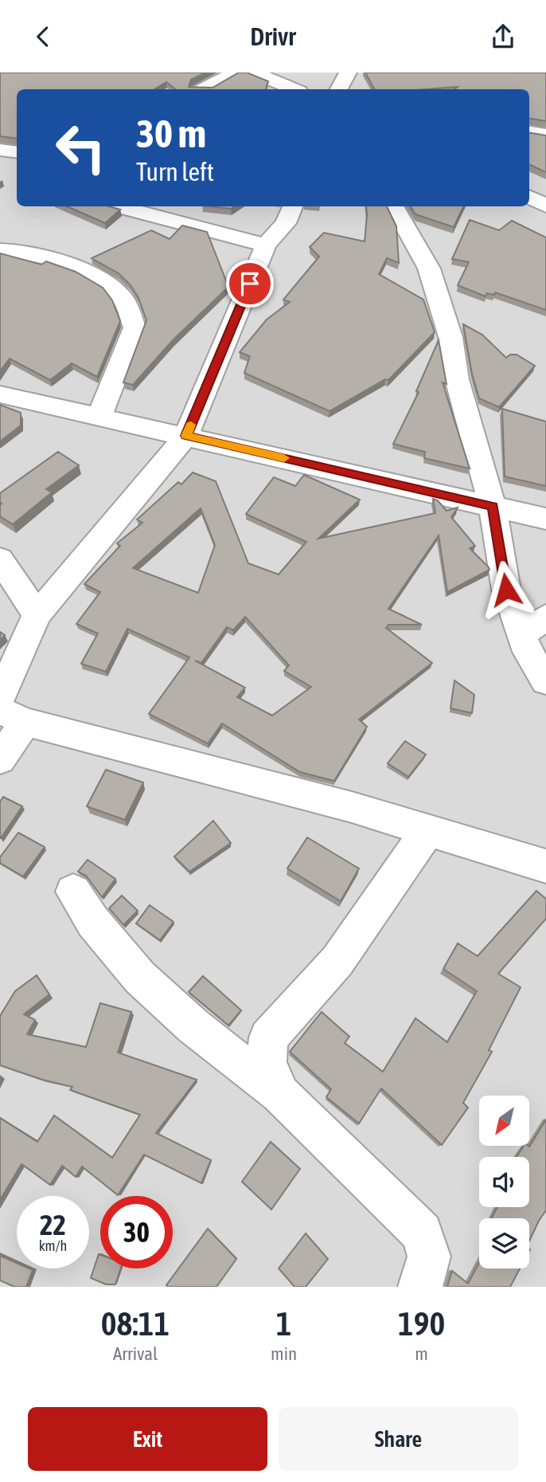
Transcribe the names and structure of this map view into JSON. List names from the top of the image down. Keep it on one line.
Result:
{"north":"bottom left","page":{"header":"Drivr","turn":["30 m","Turn left"],"speed":"22 km/h","limit":"30","eta":["08:11","Arrival","1","min","190","m"],"buttons":["Exit","Share"]}}
